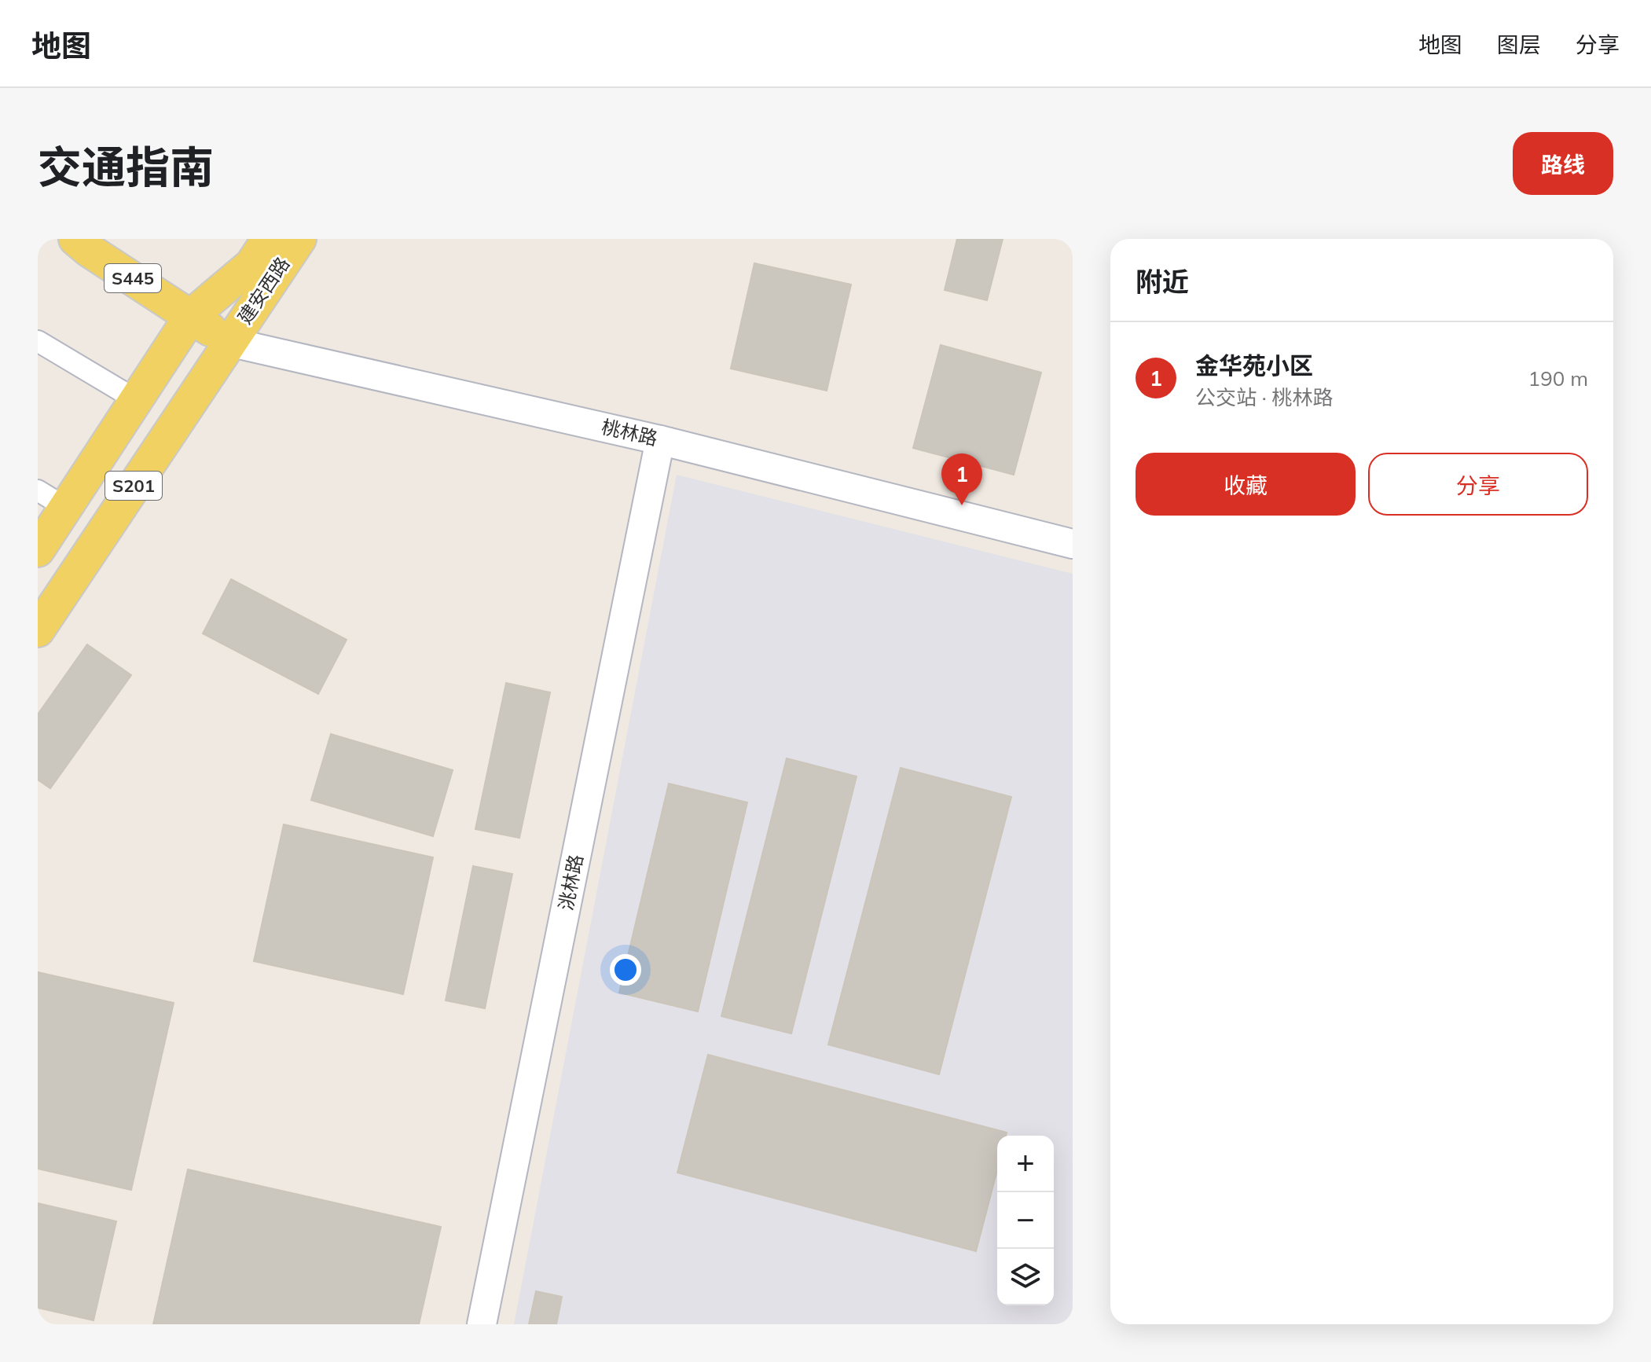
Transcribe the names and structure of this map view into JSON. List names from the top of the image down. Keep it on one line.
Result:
{"streets":{"main road":["S445","建安西路","桃林路","S201"],"street":["洮林路"]},"crossings":[["S445","建安西路"],["S445","桃林路"],["S445","S201"],["建安西路","桃林路"],["建安西路","S201"],["桃林路","S201"],["桃林路","洮林路"]],"page":{"header":"地图","nav":["地图","图层","分享"],"title":"交通指南","buttons":["路线",["收藏","分享"]],"heading":"附近","list":[{"mark":"1","name":"金华苑小区","note":"公交站 · 桃林路","value":"190 m"}],"pins":"1","map_buttons":["+","−"]}}
